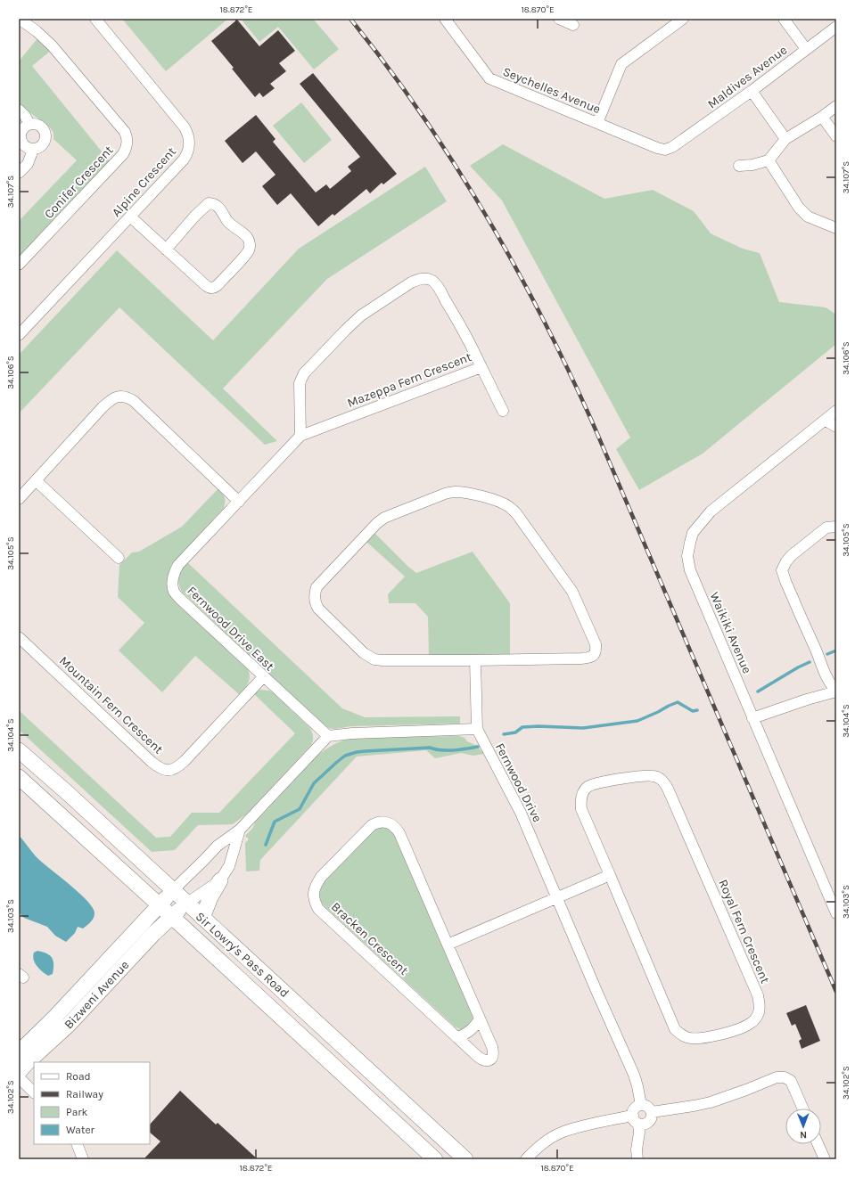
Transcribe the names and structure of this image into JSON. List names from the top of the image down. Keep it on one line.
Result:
{"streets":{"main road":["Sir Lowry's Pass Road","Bizweni Avenue"],"street":["Maldives Avenue","Seychelles Avenue","Conifer Crescent","Alpine Crescent","Mazeppa Fern Crescent","Fernwood Drive East","Waikiki Avenue","Mountain Fern Crescent","Fernwood Drive","Royal Fern Crescent","Bracken Crescent"]},"crossings":[["Maldives Avenue","Seychelles Avenue"],["Mazeppa Fern Crescent","Fernwood Drive East"],["Fernwood Drive East","Mountain Fern Crescent"],["Sir Lowry's Pass Road","Bizweni Avenue"]],"legend":["Road","Railway","Park","Water"],"north":"bottom","coordinates":["18.872°E","18.870°E","34.107°S","34.106°S","34.105°S","34.104°S","34.103°S","34.102°S"]}
